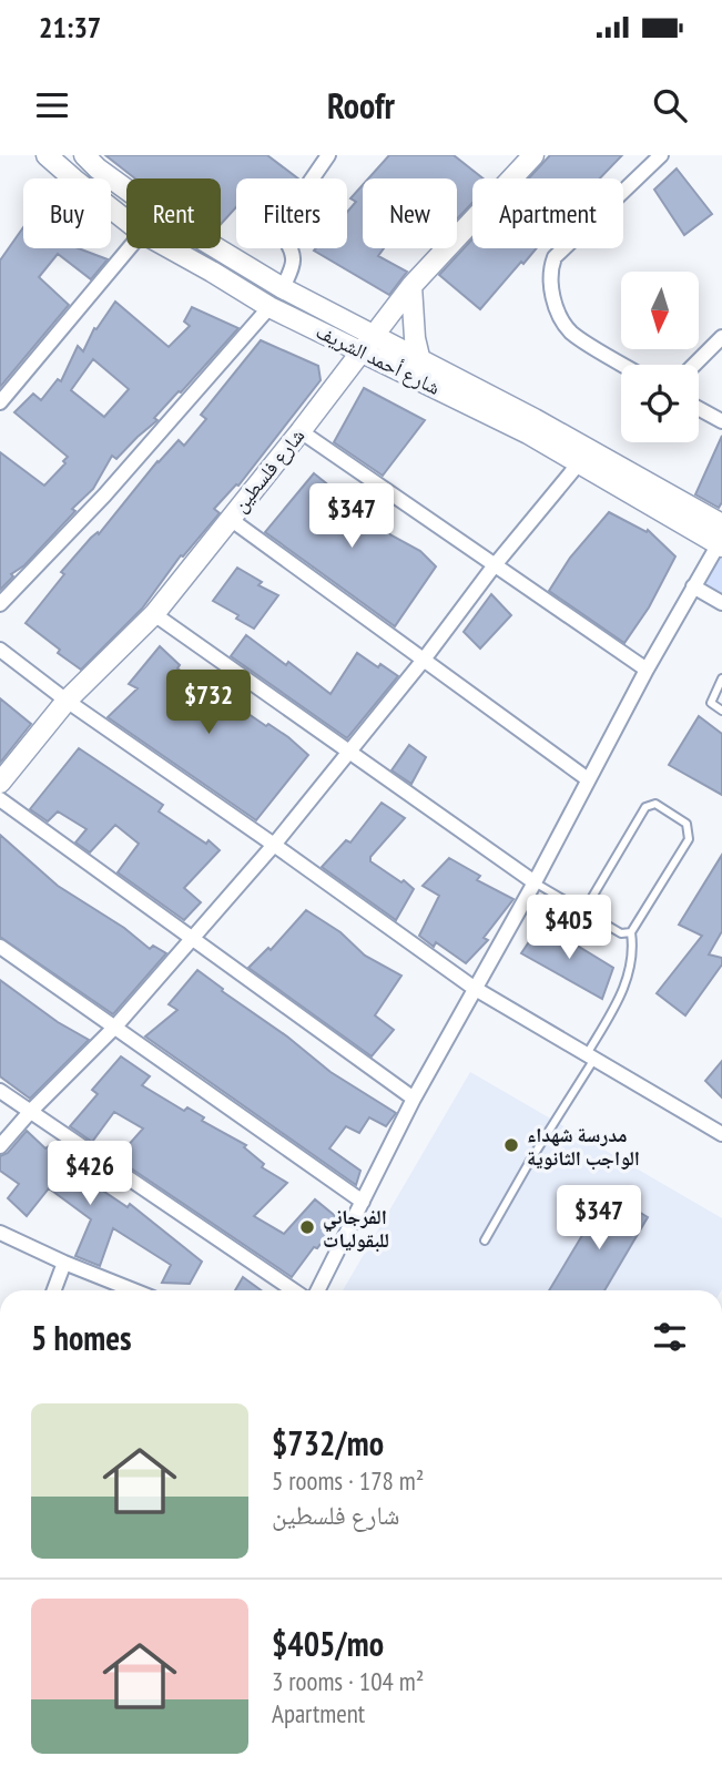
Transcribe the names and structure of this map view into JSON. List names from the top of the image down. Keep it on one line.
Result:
{"streets":{"street":["شارع أحمد الشريف","شارع فلسطين"]},"crossings":[["شارع أحمد الشريف","شارع فلسطين"]],"places":["مدرسة شهداء الواجب الثانوية","الفرجاني للبقوليات"],"north":"bottom","page":{"status":"21:37","header":"Roofr","chip":["Buy","Rent","Filters","New","Apartment"],"price":["$347","$732","$405","$426","$347"],"heading":"5 homes","list":[{"name":"$732/mo","note":"5 rooms · 178 m² · شارع فلسطين"},{"name":"$405/mo","note":"3 rooms · 104 m² · Apartment"}]}}
